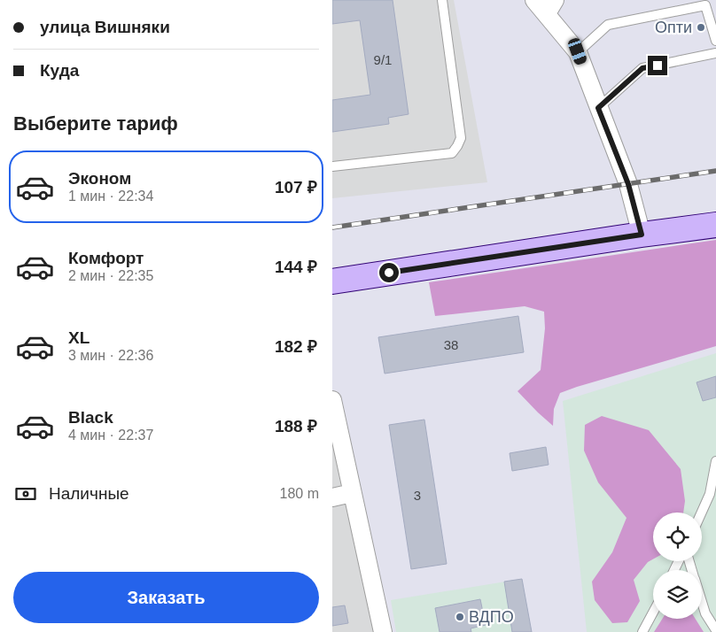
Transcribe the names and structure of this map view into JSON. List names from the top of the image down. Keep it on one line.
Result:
{"places":["Опти","ВДПО"],"house_numbers":["9/1","38","3"],"page":{"banner":["улица Вишняки","Куда"],"heading":"Выберите тариф","list":[{"name":"Эконом","note":"1 мин · 22:34","value":"107 ₽"},{"name":"Комфорт","note":"2 мин · 22:35","value":"144 ₽"},{"name":"XL","note":"3 мин · 22:36","value":"182 ₽"},{"name":"Black","note":"4 мин · 22:37","value":"188 ₽"}],"pay":["Наличные","180 m"],"buttons":"Заказать"}}
